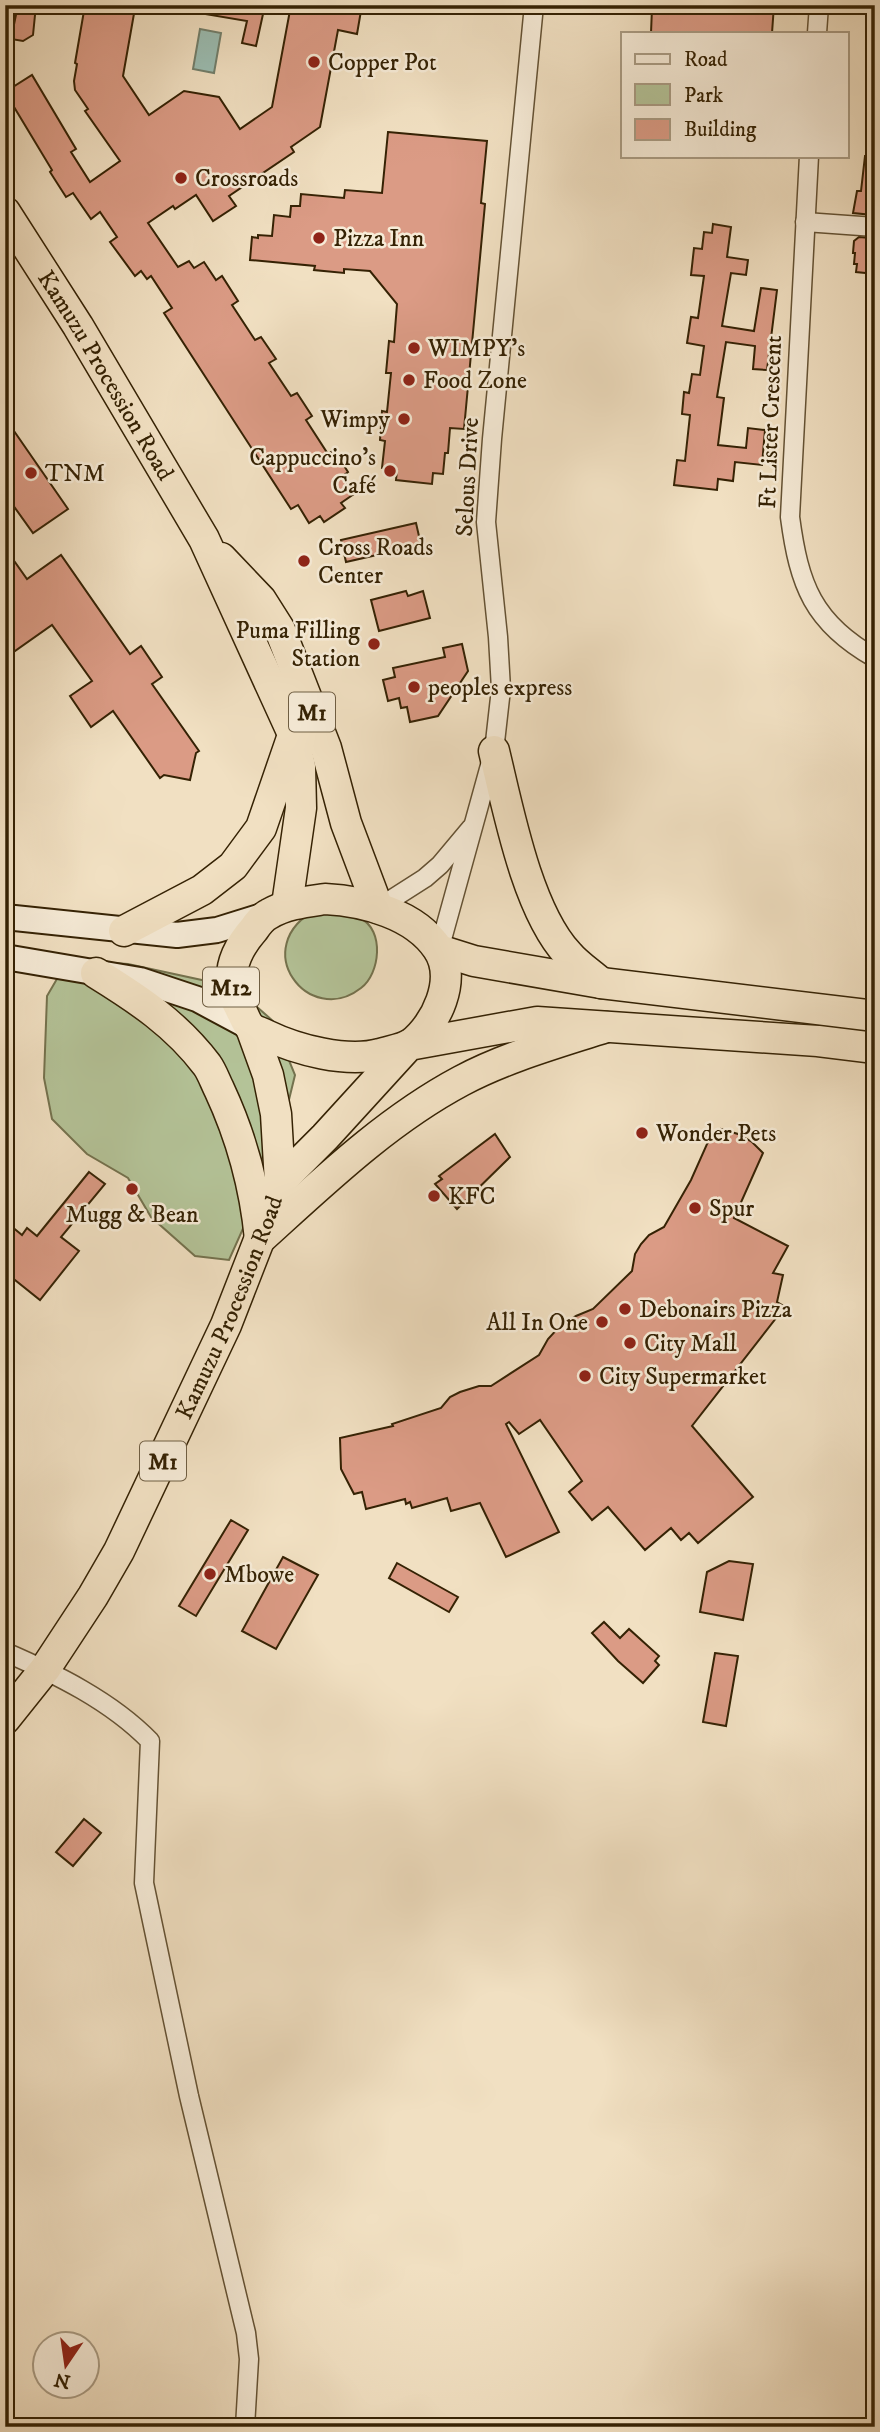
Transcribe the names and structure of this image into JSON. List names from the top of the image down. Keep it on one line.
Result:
{"streets":{"highway":["Kamuzu Procession Road","M1","M12"],"street":["Ft Lister Crescent","Selous Drive"]},"crossings":[["Kamuzu Procession Road","M1"],["Selous Drive","M1"],["Selous Drive","M12"],["M1","M12"]],"places":["Copper Pot","Crossroads","Pizza Inn","WIMPY’s","Food Zone","Wimpy","Cappuccino's Café","TNM","Cross Roads Center","Puma Filling Station","peoples express","Wonder Pets","Mugg & Bean","KFC","Spur","Debonairs Pizza","All In One","City Mall","City Supermarket","Mbowe"],"legend":["Road","Park","Building"],"north":"bottom"}
